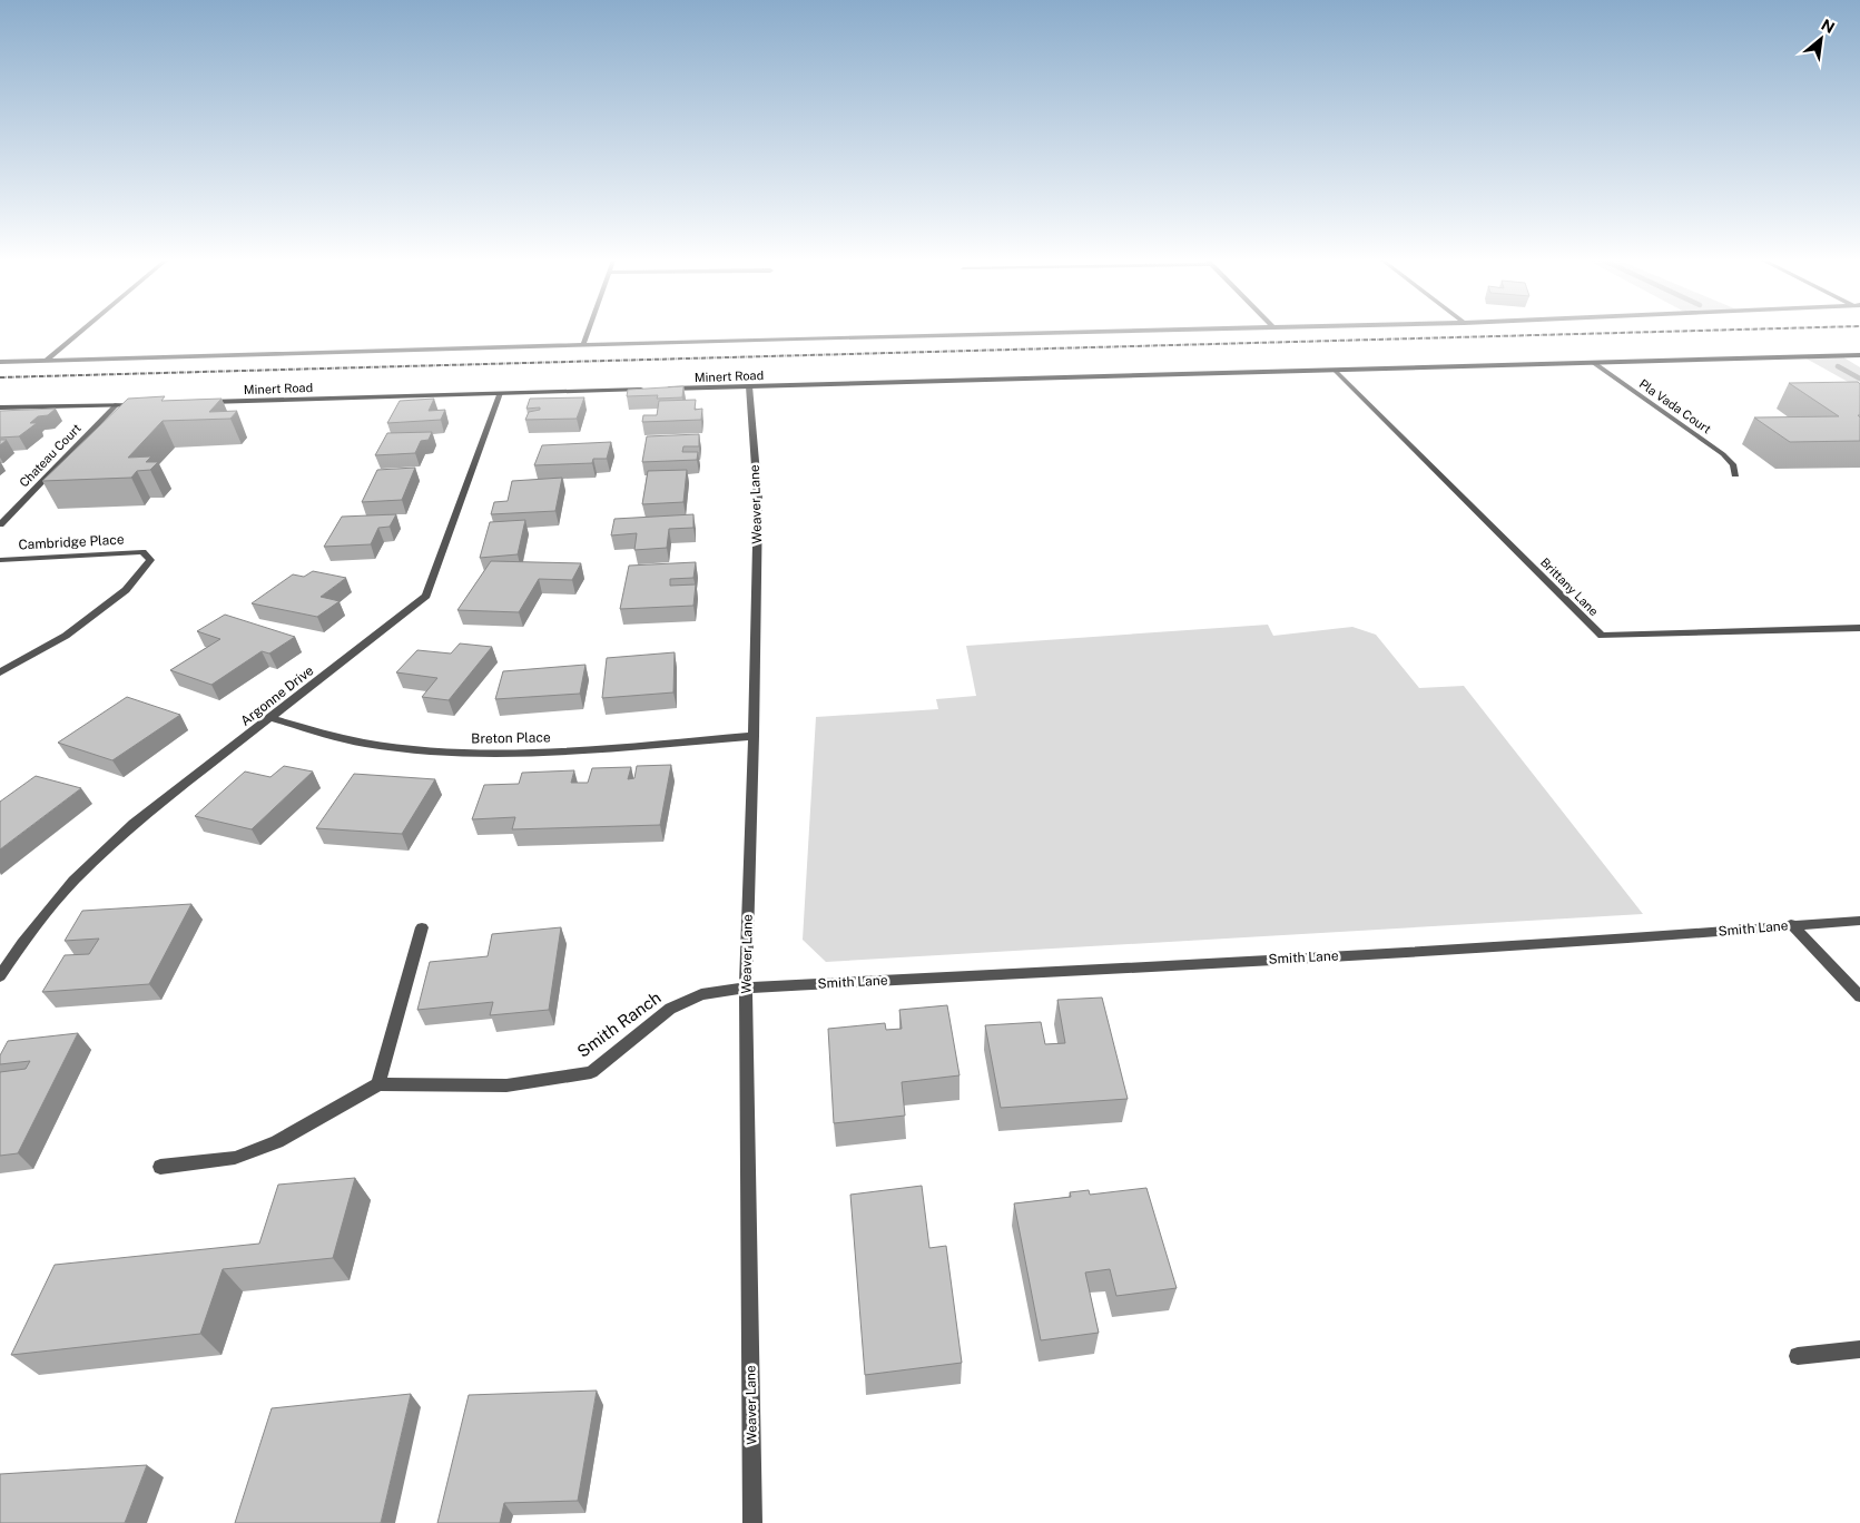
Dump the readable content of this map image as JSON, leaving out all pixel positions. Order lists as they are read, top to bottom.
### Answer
{
  "streets": {
    "street": [
      "Minert Road",
      "Pla Vada Court",
      "Chateau Court",
      "Weaver Lane",
      "Cambridge Place",
      "Brittany Lane",
      "Argonne Drive",
      "Breton Place",
      "Smith Lane",
      "Smith Ranch"
    ]
  },
  "crossings": [
    ["Minert Road", "Pla Vada Court"],
    ["Minert Road", "Weaver Lane"],
    ["Minert Road", "Brittany Lane"],
    ["Minert Road", "Argonne Drive"],
    ["Weaver Lane", "Breton Place"],
    ["Weaver Lane", "Smith Lane"],
    ["Weaver Lane", "Smith Ranch"],
    ["Argonne Drive", "Breton Place"],
    ["Smith Lane", "Smith Ranch"]
  ],
  "north": "top right"
}
